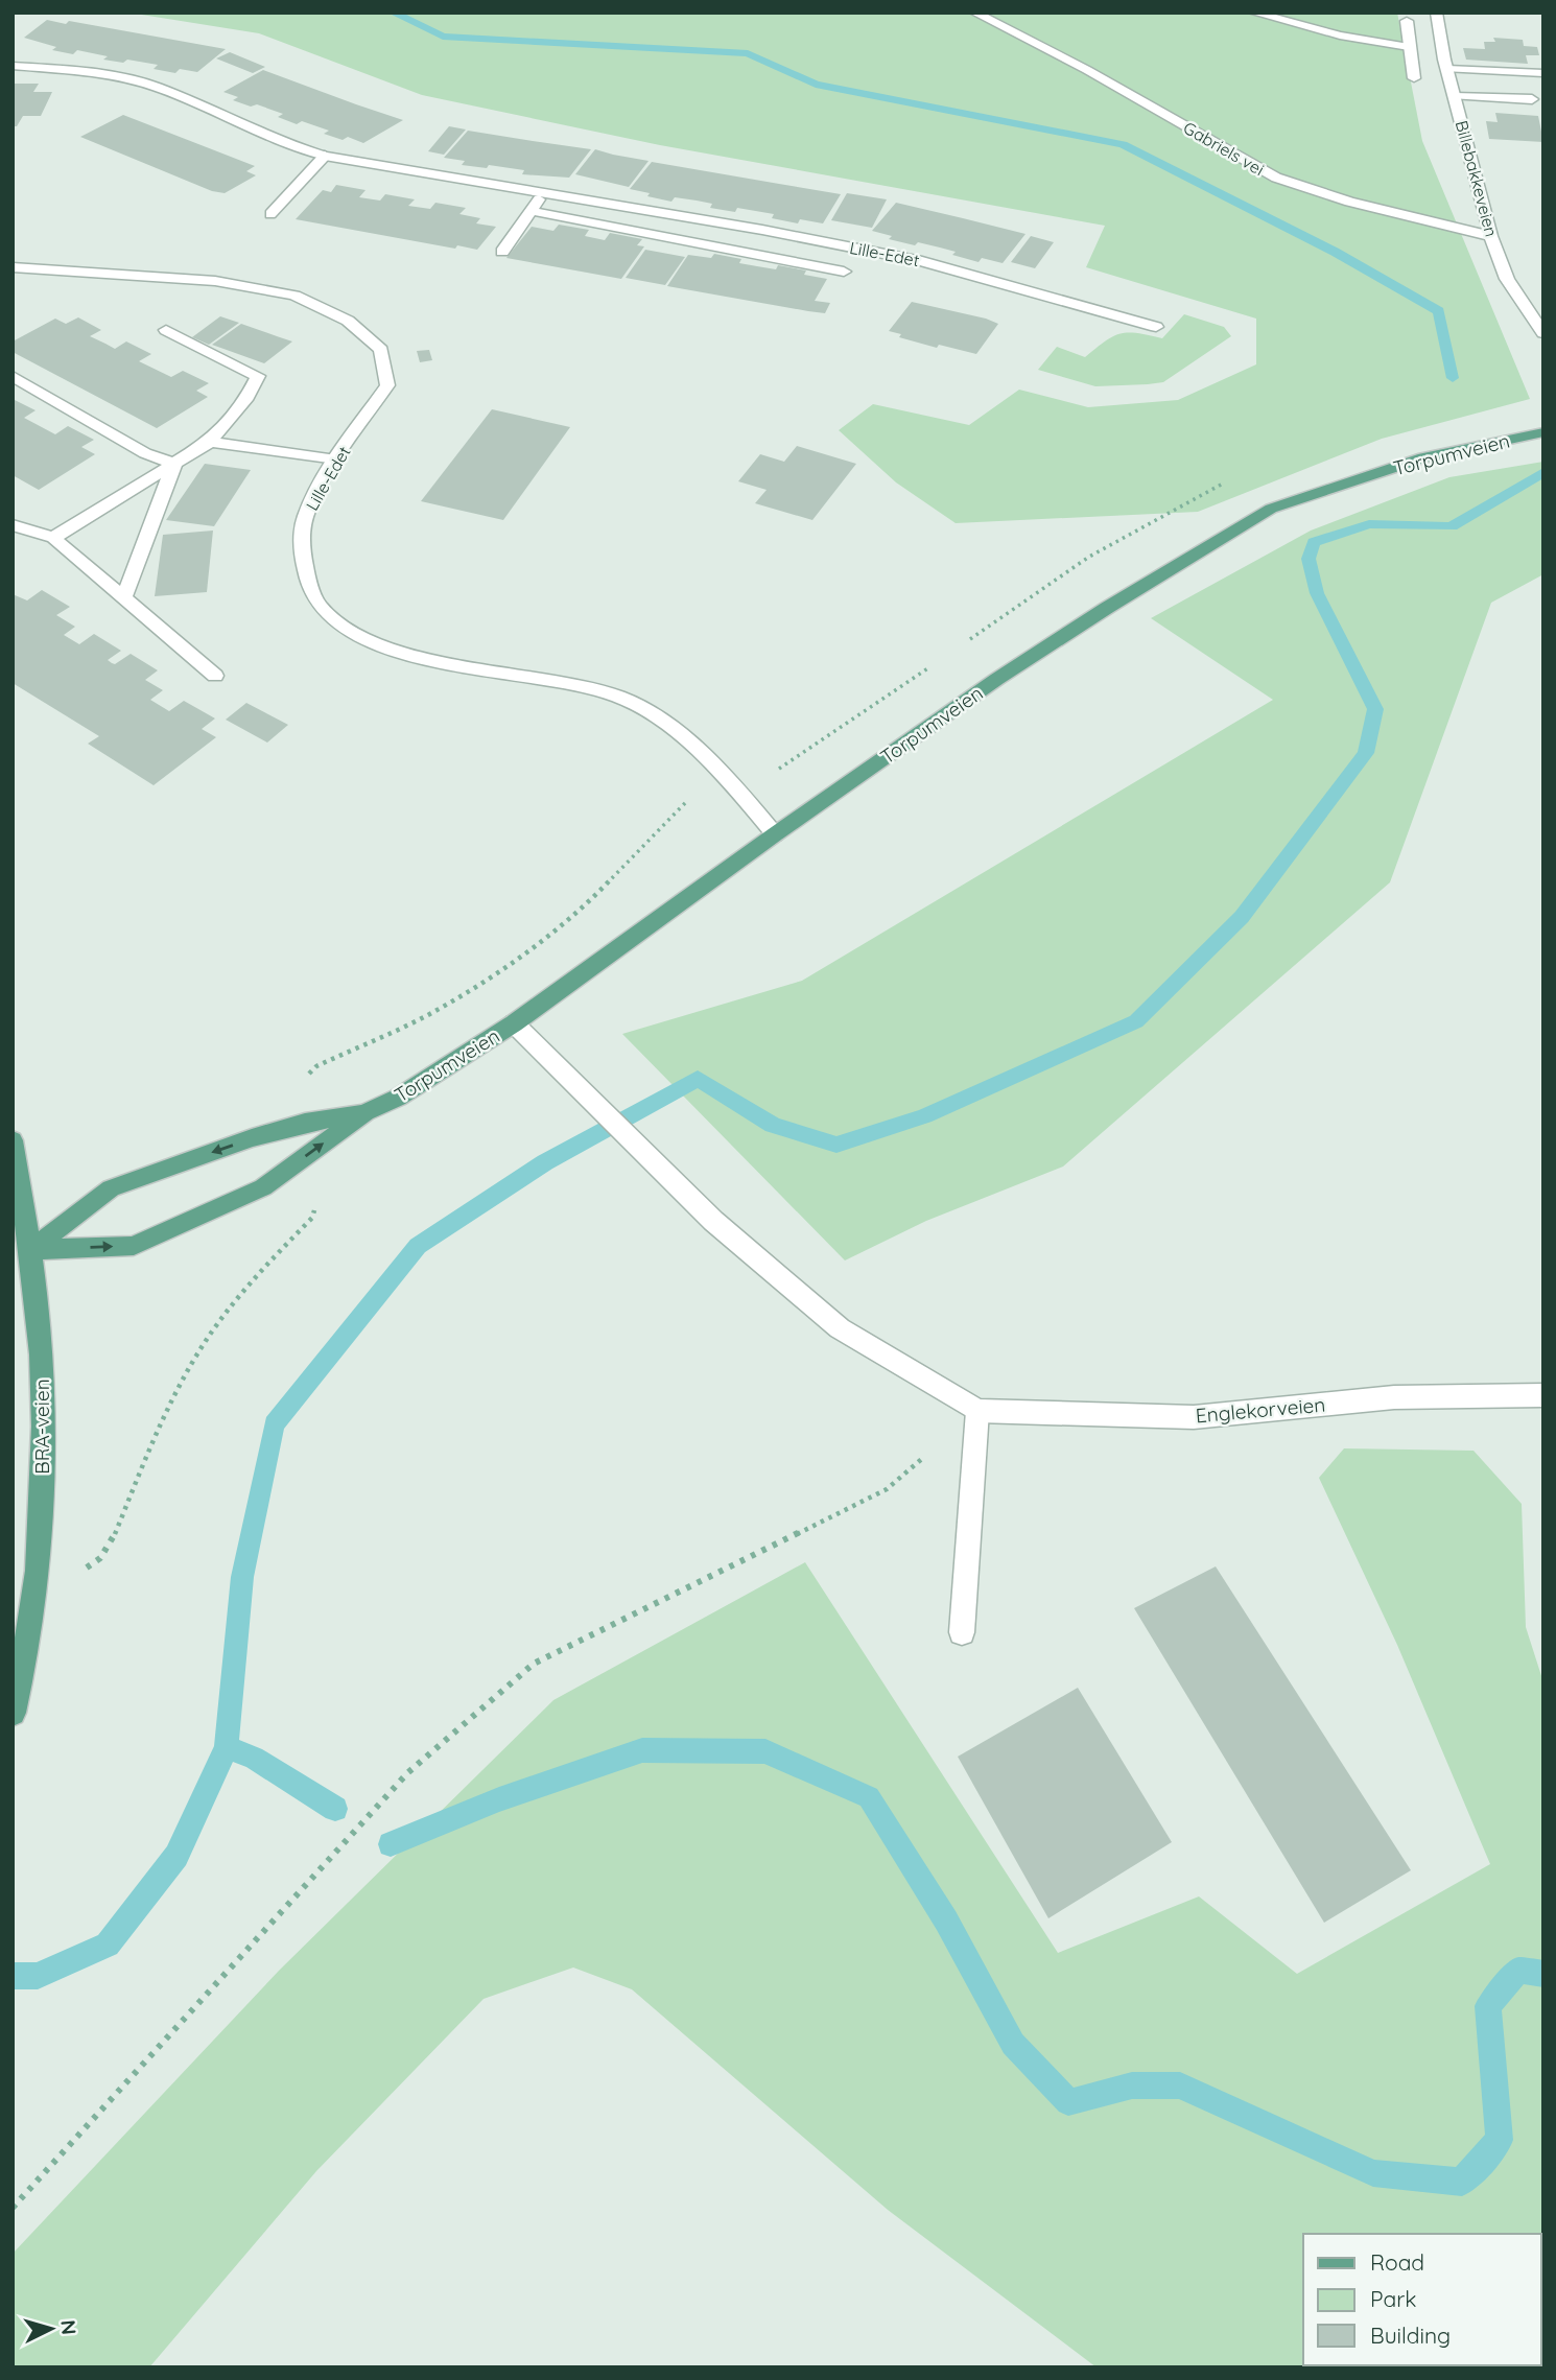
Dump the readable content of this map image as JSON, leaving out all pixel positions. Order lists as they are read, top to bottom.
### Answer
{
  "streets": {
    "main road": ["Torpumveien", "BRA-veien"],
    "street": [
      "Gabriels vei",
      "Billebakkeveien",
      "Lille-Edet",
      "Englekorveien"
    ]
  },
  "crossings": [
    ["Gabriels vei", "Billebakkeveien"],
    ["Lille-Edet", "Torpumveien"],
    ["Torpumveien", "BRA-veien"]
  ],
  "legend": ["Road", "Park", "Building"],
  "north": "right"
}
